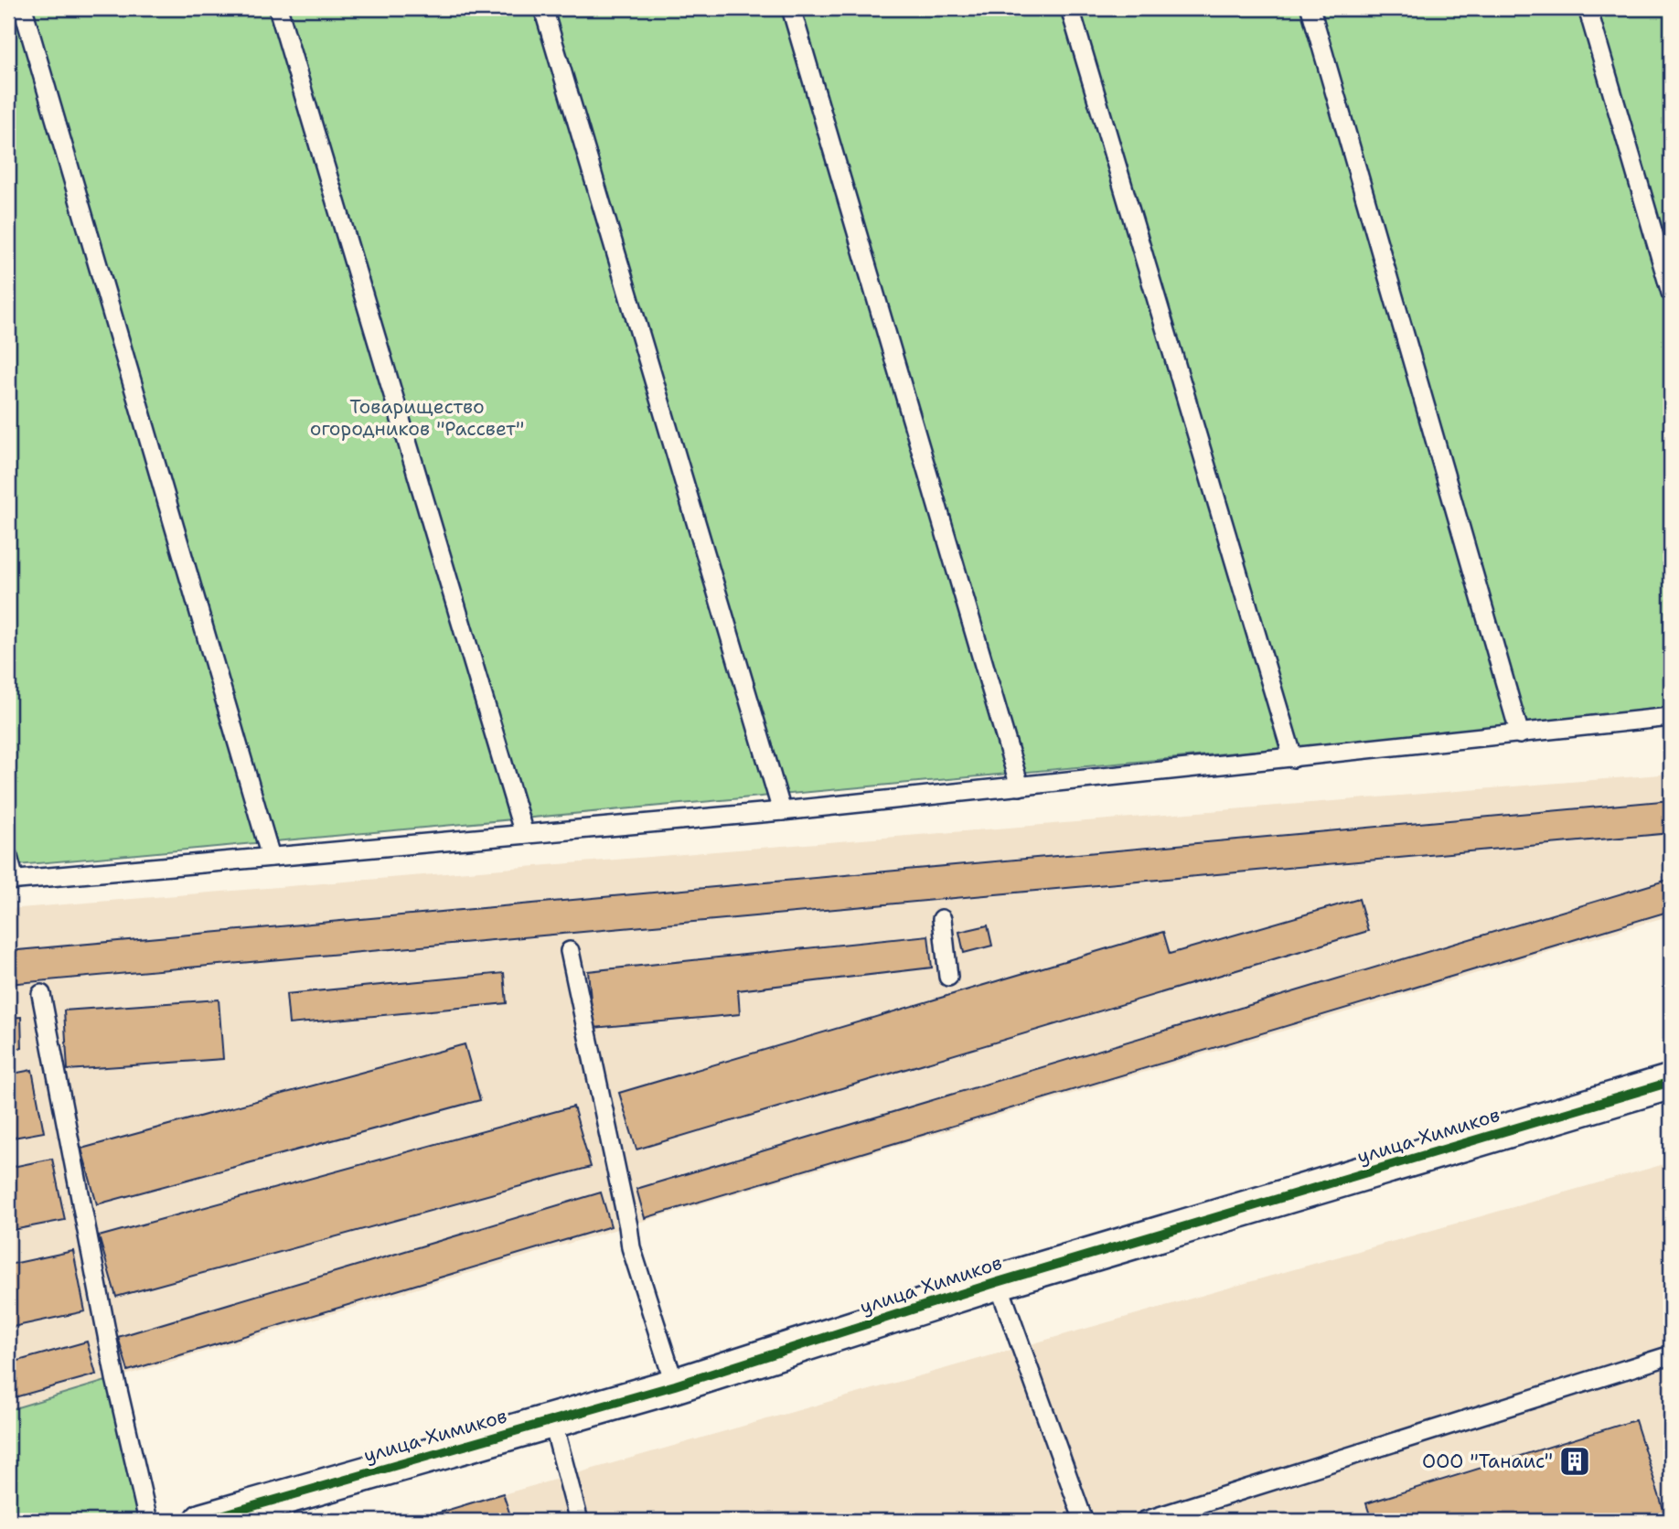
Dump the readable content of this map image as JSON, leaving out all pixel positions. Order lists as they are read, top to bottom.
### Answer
{
  "streets": {
    "street": ["улица Химиков"]
  },
  "parks": ["Товарищество огородников \"Рассвет\""],
  "places": {
    "building": ["ООО \"Танаис\""]
  }
}
